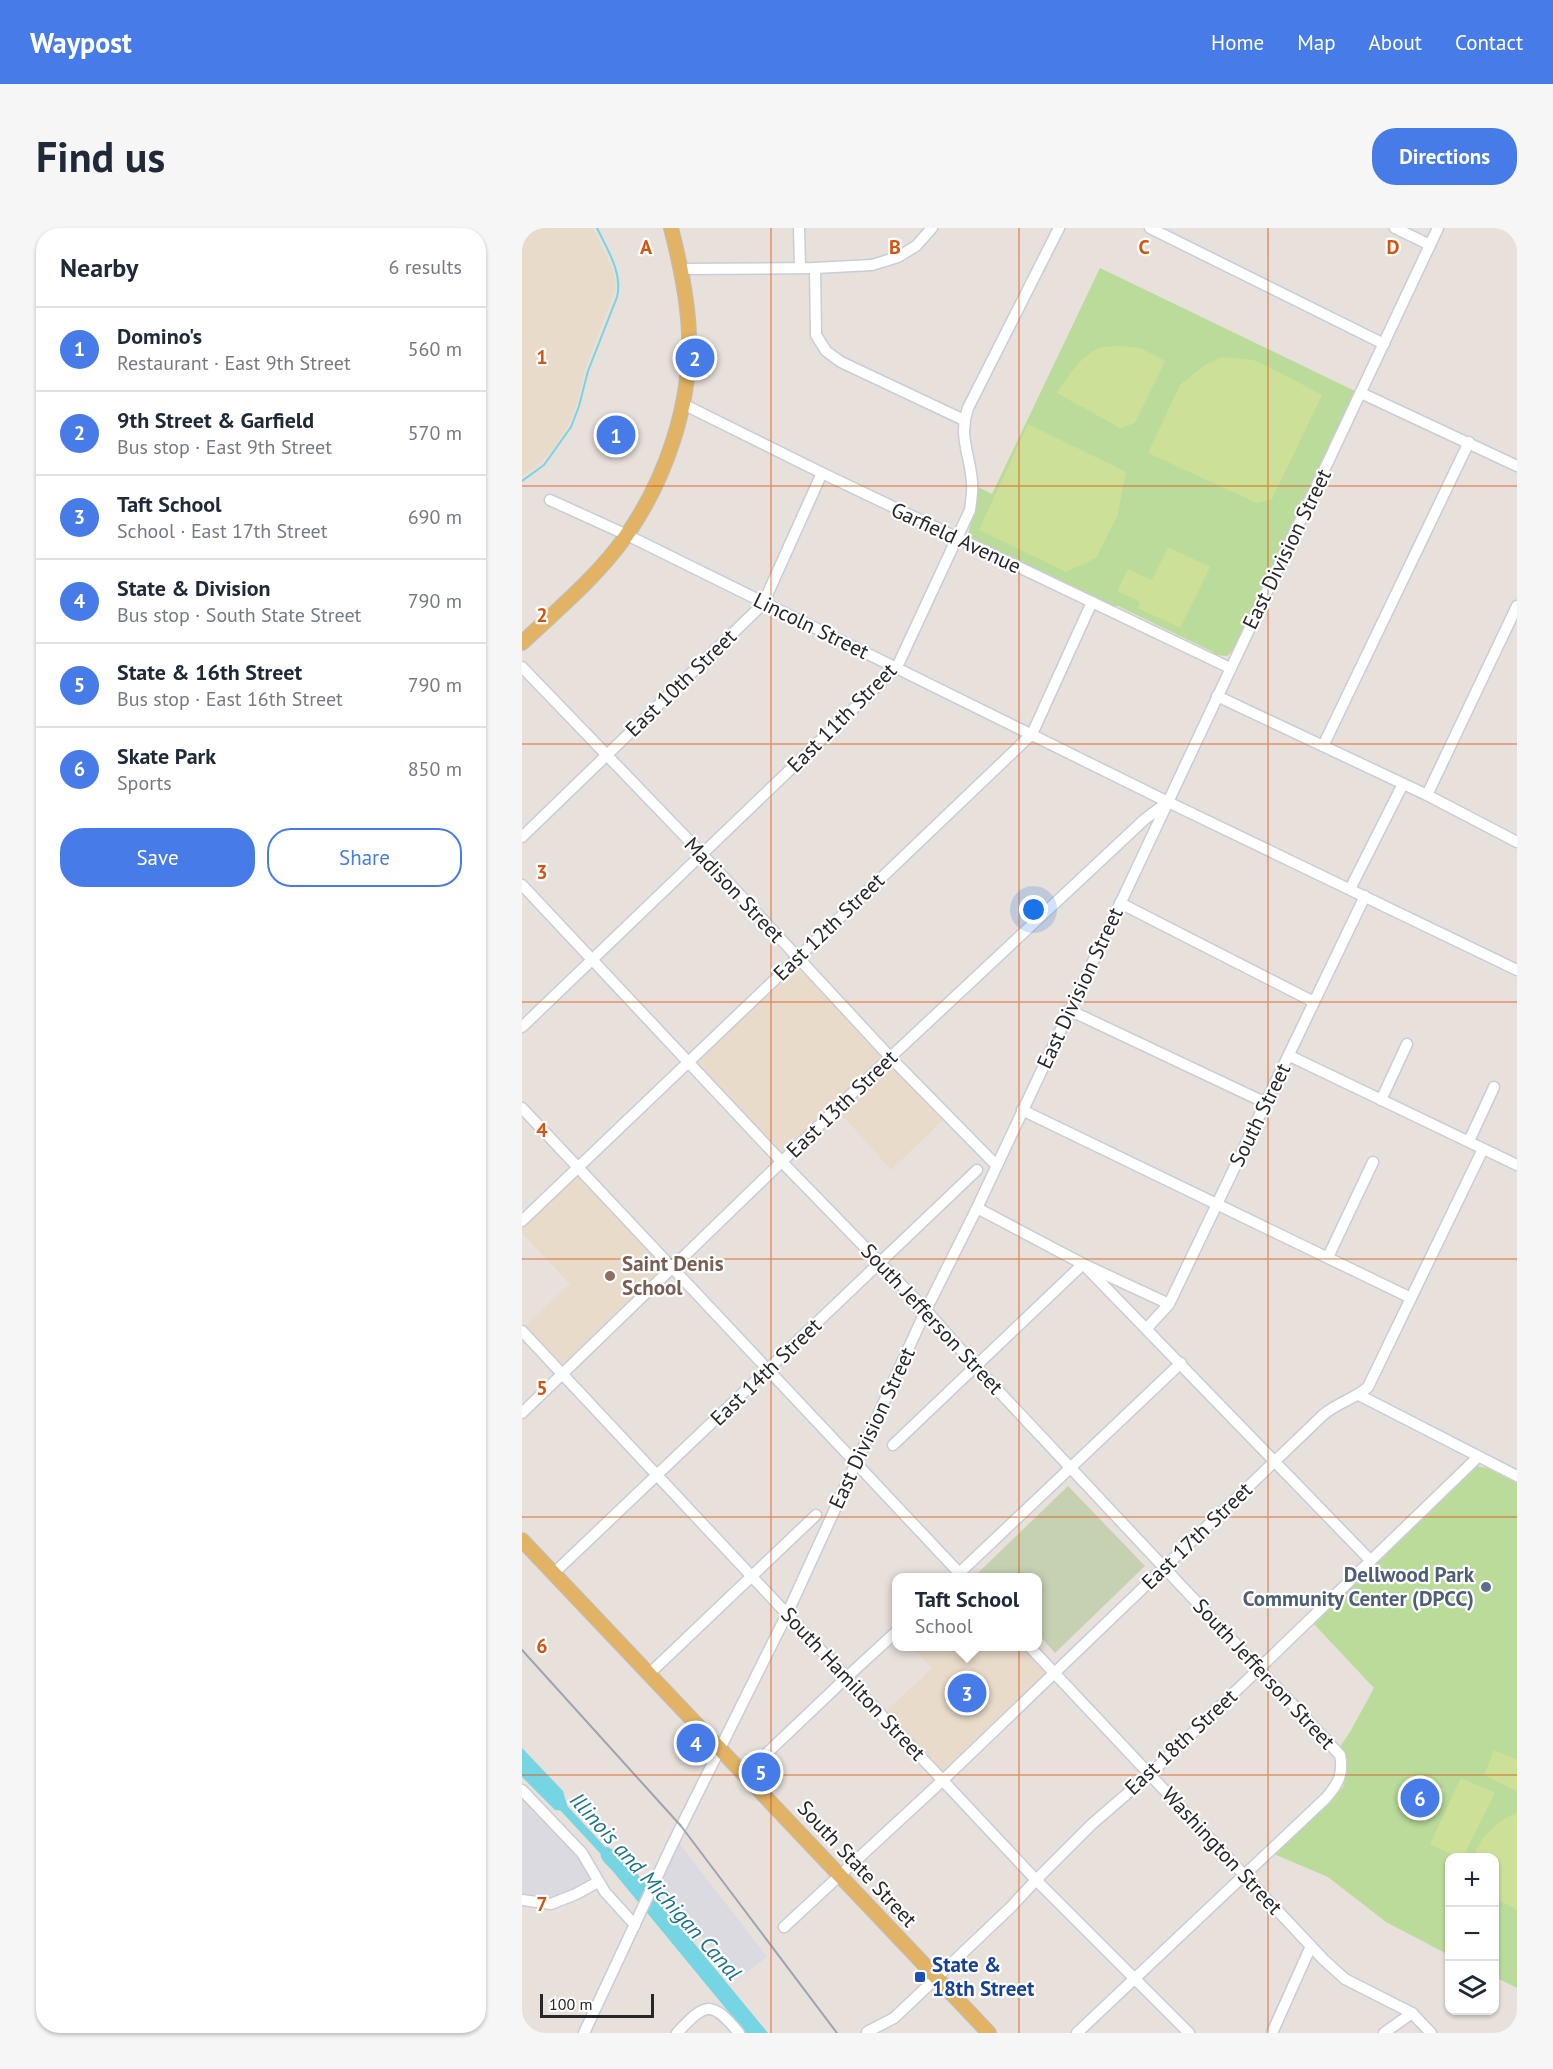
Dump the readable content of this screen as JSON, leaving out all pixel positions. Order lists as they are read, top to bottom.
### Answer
{
  "streets": {
    "main road": ["South State Street"],
    "street": [
      "Garfield Avenue",
      "East Division Street",
      "Lincoln Street",
      "East 10th Street",
      "East 11th Street",
      "Madison Street",
      "East 12th Street",
      "East 13th Street",
      "South Street",
      "South Jefferson Street",
      "East 14th Street",
      "East 17th Street",
      "South Hamilton Street",
      "East 18th Street",
      "Washington Street"
    ]
  },
  "crossings": [
    ["Garfield Avenue", "East Division Street"],
    ["Garfield Avenue", "East 10th Street"],
    ["Garfield Avenue", "East 11th Street"],
    ["Garfield Avenue", "East 12th Street"],
    ["East Division Street", "Lincoln Street"],
    ["East Division Street", "Madison Street"],
    ["East Division Street", "East 13th Street"],
    ["East Division Street", "South Jefferson Street"],
    ["East Division Street", "South Hamilton Street"],
    ["East Division Street", "South State Street"],
    ["Lincoln Street", "East 10th Street"],
    ["Lincoln Street", "East 11th Street"],
    ["Lincoln Street", "East 12th Street"],
    ["Lincoln Street", "East 13th Street"],
    ["Lincoln Street", "South Street"],
    ["East 10th Street", "Madison Street"],
    ["East 11th Street", "Madison Street"],
    ["East 11th Street", "South Jefferson Street"],
    ["Madison Street", "East 12th Street"],
    ["Madison Street", "East 13th Street"],
    ["East 12th Street", "South Jefferson Street"],
    ["East 13th Street", "South Jefferson Street"],
    ["East 13th Street", "South Hamilton Street"],
    ["South Jefferson Street", "East 14th Street"],
    ["South Jefferson Street", "East 17th Street"],
    ["South Jefferson Street", "East 18th Street"],
    ["South Jefferson Street", "Washington Street"],
    ["East 14th Street", "South Hamilton Street"],
    ["East 14th Street", "South State Street"],
    ["East 17th Street", "South Hamilton Street"],
    ["East 17th Street", "Washington Street"],
    ["East 17th Street", "South State Street"],
    ["South Hamilton Street", "East 18th Street"],
    ["East 18th Street", "Washington Street"],
    ["East 18th Street", "South State Street"]
  ],
  "water": ["Illinois and Michigan Canal"],
  "places": {
    "other": ["Saint Denis School", "Dellwood Park Community Center (DPCC)"],
    "transit": ["State & 18th Street"]
  },
  "scale_bar": "100 m",
  "page": {
    "header": "Waypost",
    "nav": [
      "Home",
      "Map",
      "About",
      "Contact"
    ],
    "buttons": [
      "Directions",
      ["Save", "Share"]
    ],
    "title": "Find us",
    "heading": ["Nearby", "6 results"],
    "list": [
      {
        "mark": "1",
        "name": "Domino's",
        "note": "Restaurant · East 9th Street",
        "value": "560 m"
      },
      {
        "mark": "2",
        "name": "9th Street & Garfield",
        "note": "Bus stop · East 9th Street",
        "value": "570 m"
      },
      {
        "mark": "3",
        "name": "Taft School",
        "note": "School · East 17th Street",
        "value": "690 m"
      },
      {
        "mark": "4",
        "name": "State & Division",
        "note": "Bus stop · South State Street",
        "value": "790 m"
      },
      {
        "mark": "5",
        "name": "State & 16th Street",
        "note": "Bus stop · East 16th Street",
        "value": "790 m"
      },
      {
        "mark": "6",
        "name": "Skate Park",
        "note": "Sports",
        "value": "850 m"
      }
    ],
    "pins": [
      "2",
      "1",
      "3",
      "4",
      "5",
      "6"
    ],
    "popup": ["Taft School", "School"],
    "map_buttons": ["+", "−"],
    "scale": "100 m"
  },
  "grid": {
    "columns": [
      "A",
      "B",
      "C",
      "D"
    ],
    "rows": [
      "1",
      "2",
      "3",
      "4",
      "5",
      "6",
      "7"
    ]
  }
}
